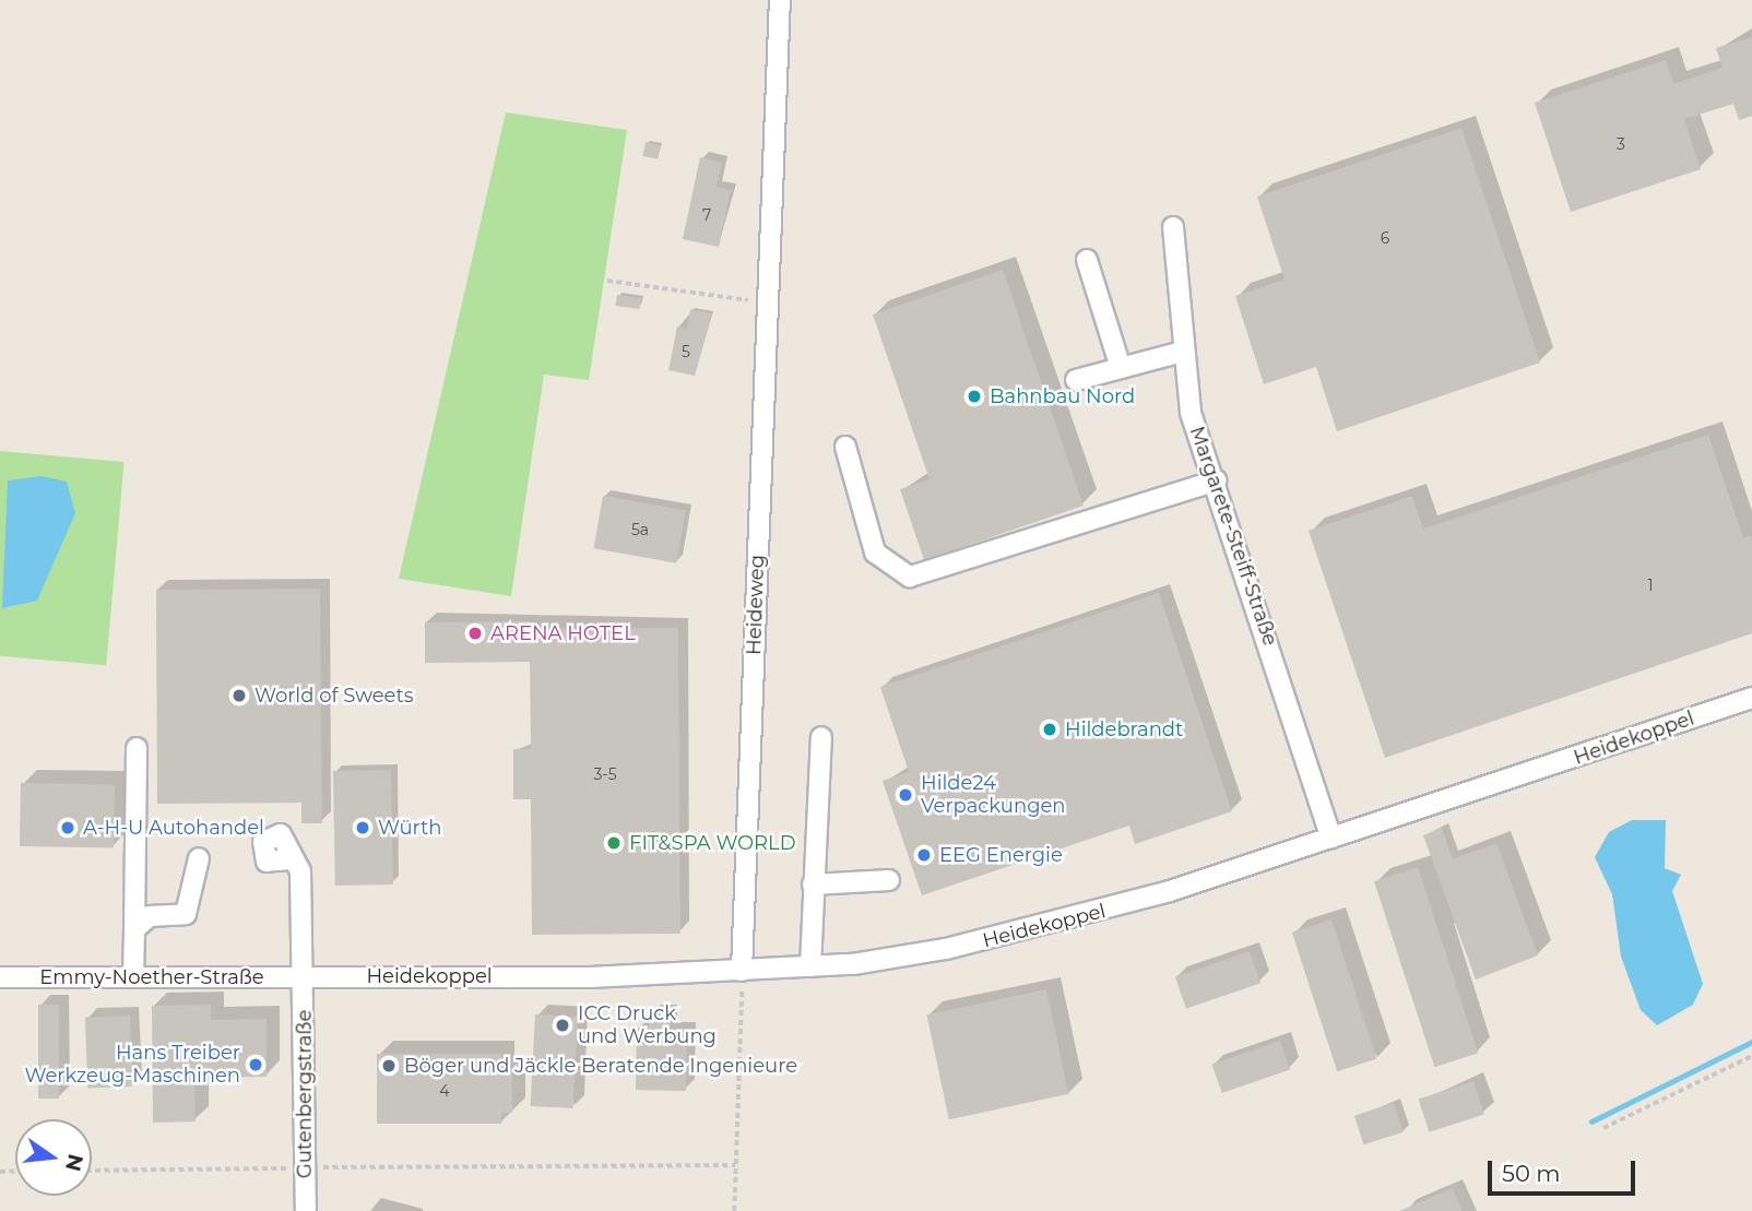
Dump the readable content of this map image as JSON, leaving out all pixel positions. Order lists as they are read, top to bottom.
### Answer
{
  "streets": {
    "street": [
      "Margarete-Steiff-Straße",
      "Heideweg",
      "Heidekoppel",
      "Emmy-Noether-Straße",
      "Gutenbergstraße"
    ]
  },
  "crossings": [
    ["Margarete-Steiff-Straße", "Heidekoppel"],
    ["Heideweg", "Heidekoppel"],
    ["Heidekoppel", "Emmy-Noether-Straße"],
    ["Heidekoppel", "Gutenbergstraße"],
    ["Emmy-Noether-Straße", "Gutenbergstraße"]
  ],
  "places": [
    "Bahnbau Nord",
    "ARENA HOTEL",
    "World of Sweets",
    "Hildebrandt",
    "Hilde24 Verpackungen",
    "A-H-U Autohandel",
    "Würth",
    "FIT&SPA WORLD",
    "EEG Energie",
    "ICC Druck und Werbung",
    "Hans Treiber Werkzeug-Maschinen",
    "Böger und Jäckle Beratende Ingenieure"
  ],
  "house_numbers": [
    "3",
    "7",
    "6",
    "5",
    "5a",
    "1",
    "3-5",
    "4"
  ],
  "scale_bar": "50 m",
  "north": "right"
}
